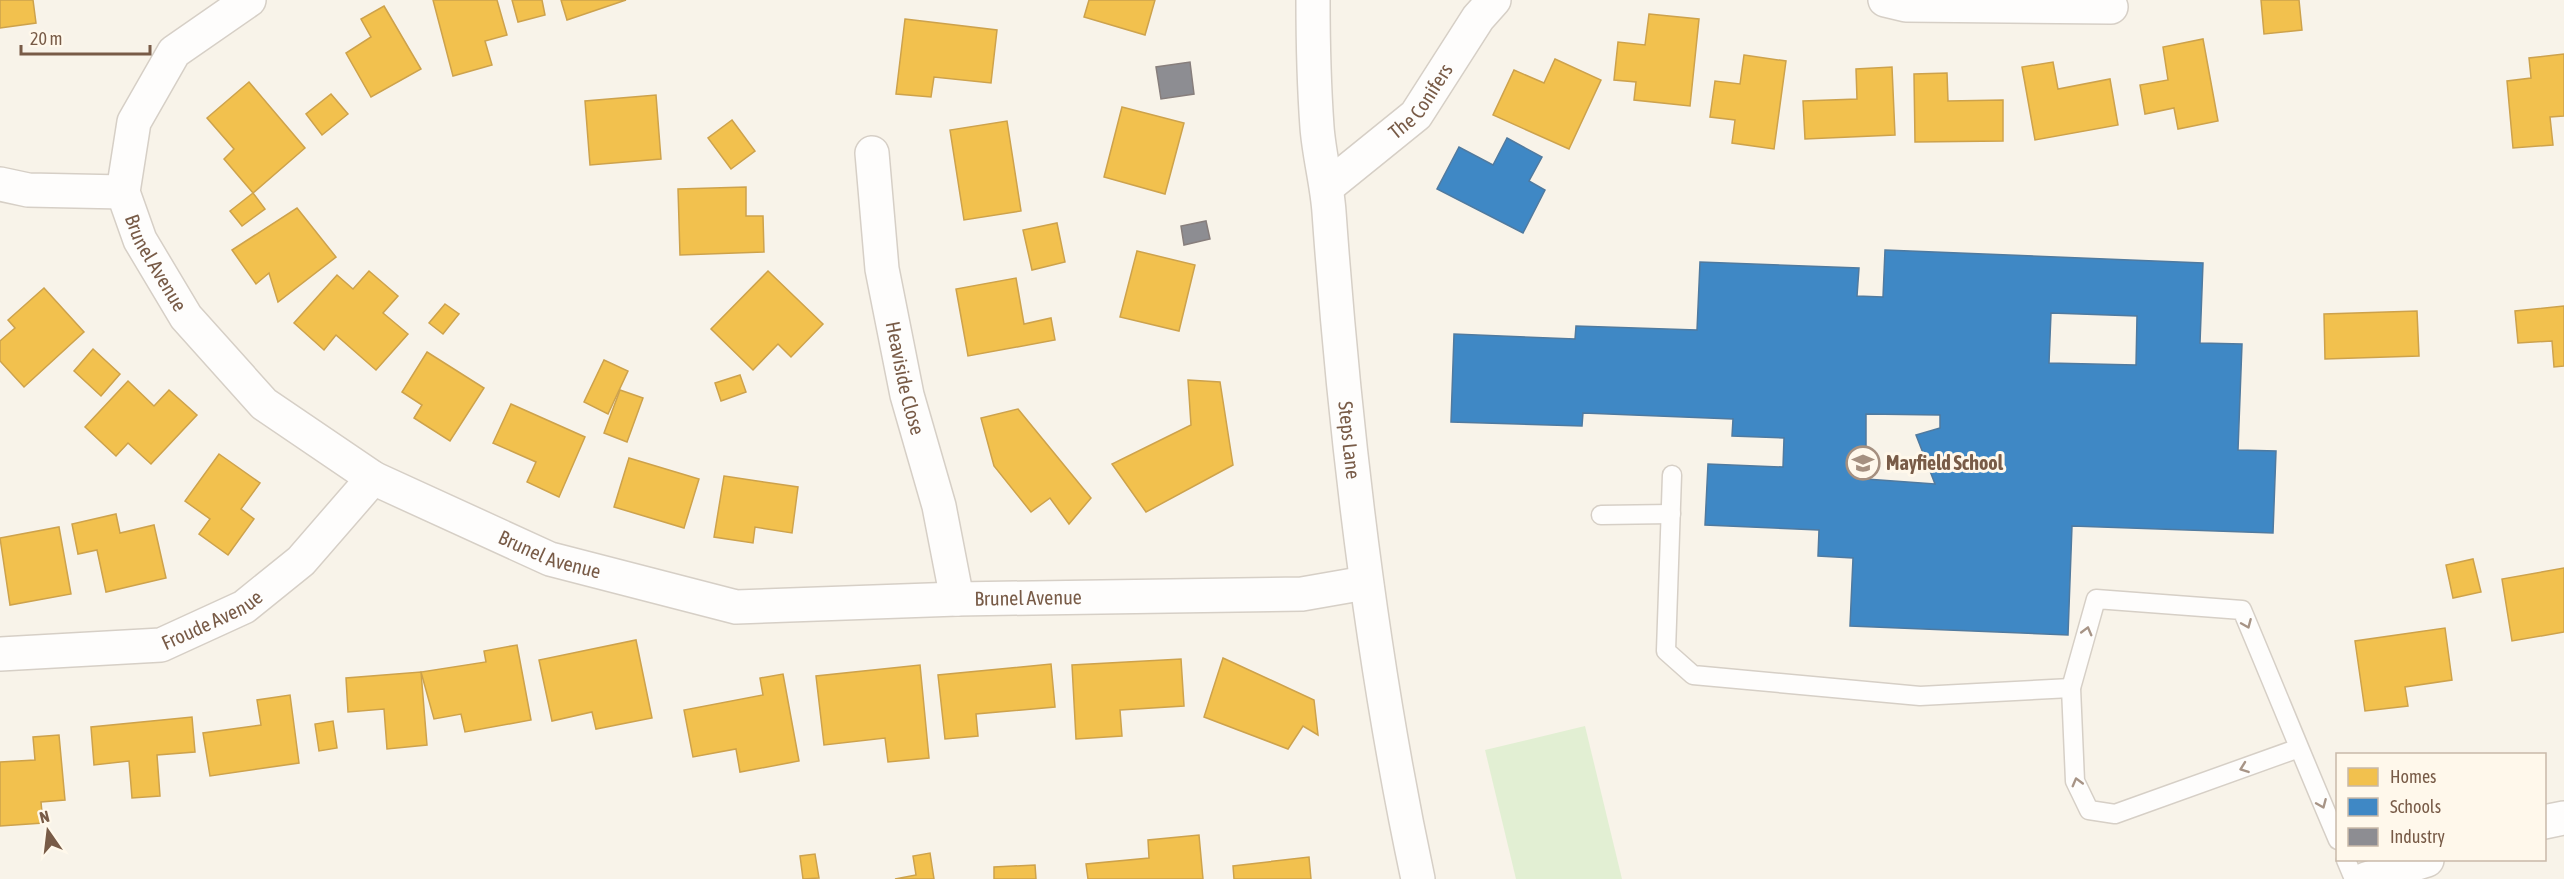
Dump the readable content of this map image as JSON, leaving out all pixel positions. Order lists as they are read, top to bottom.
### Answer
{
  "streets": {
    "street": [
      "The Conifers",
      "Brunel Avenue",
      "Heaviside Close",
      "Steps Lane",
      "Froude Avenue"
    ]
  },
  "crossings": [
    ["The Conifers", "Steps Lane"],
    ["Brunel Avenue", "Heaviside Close"],
    ["Brunel Avenue", "Steps Lane"],
    ["Brunel Avenue", "Froude Avenue"]
  ],
  "places": {
    "school or university": ["Mayfield School"]
  },
  "legend": ["Homes", "Schools", "Industry"],
  "scale_bar": "20 m",
  "north": "top"
}
